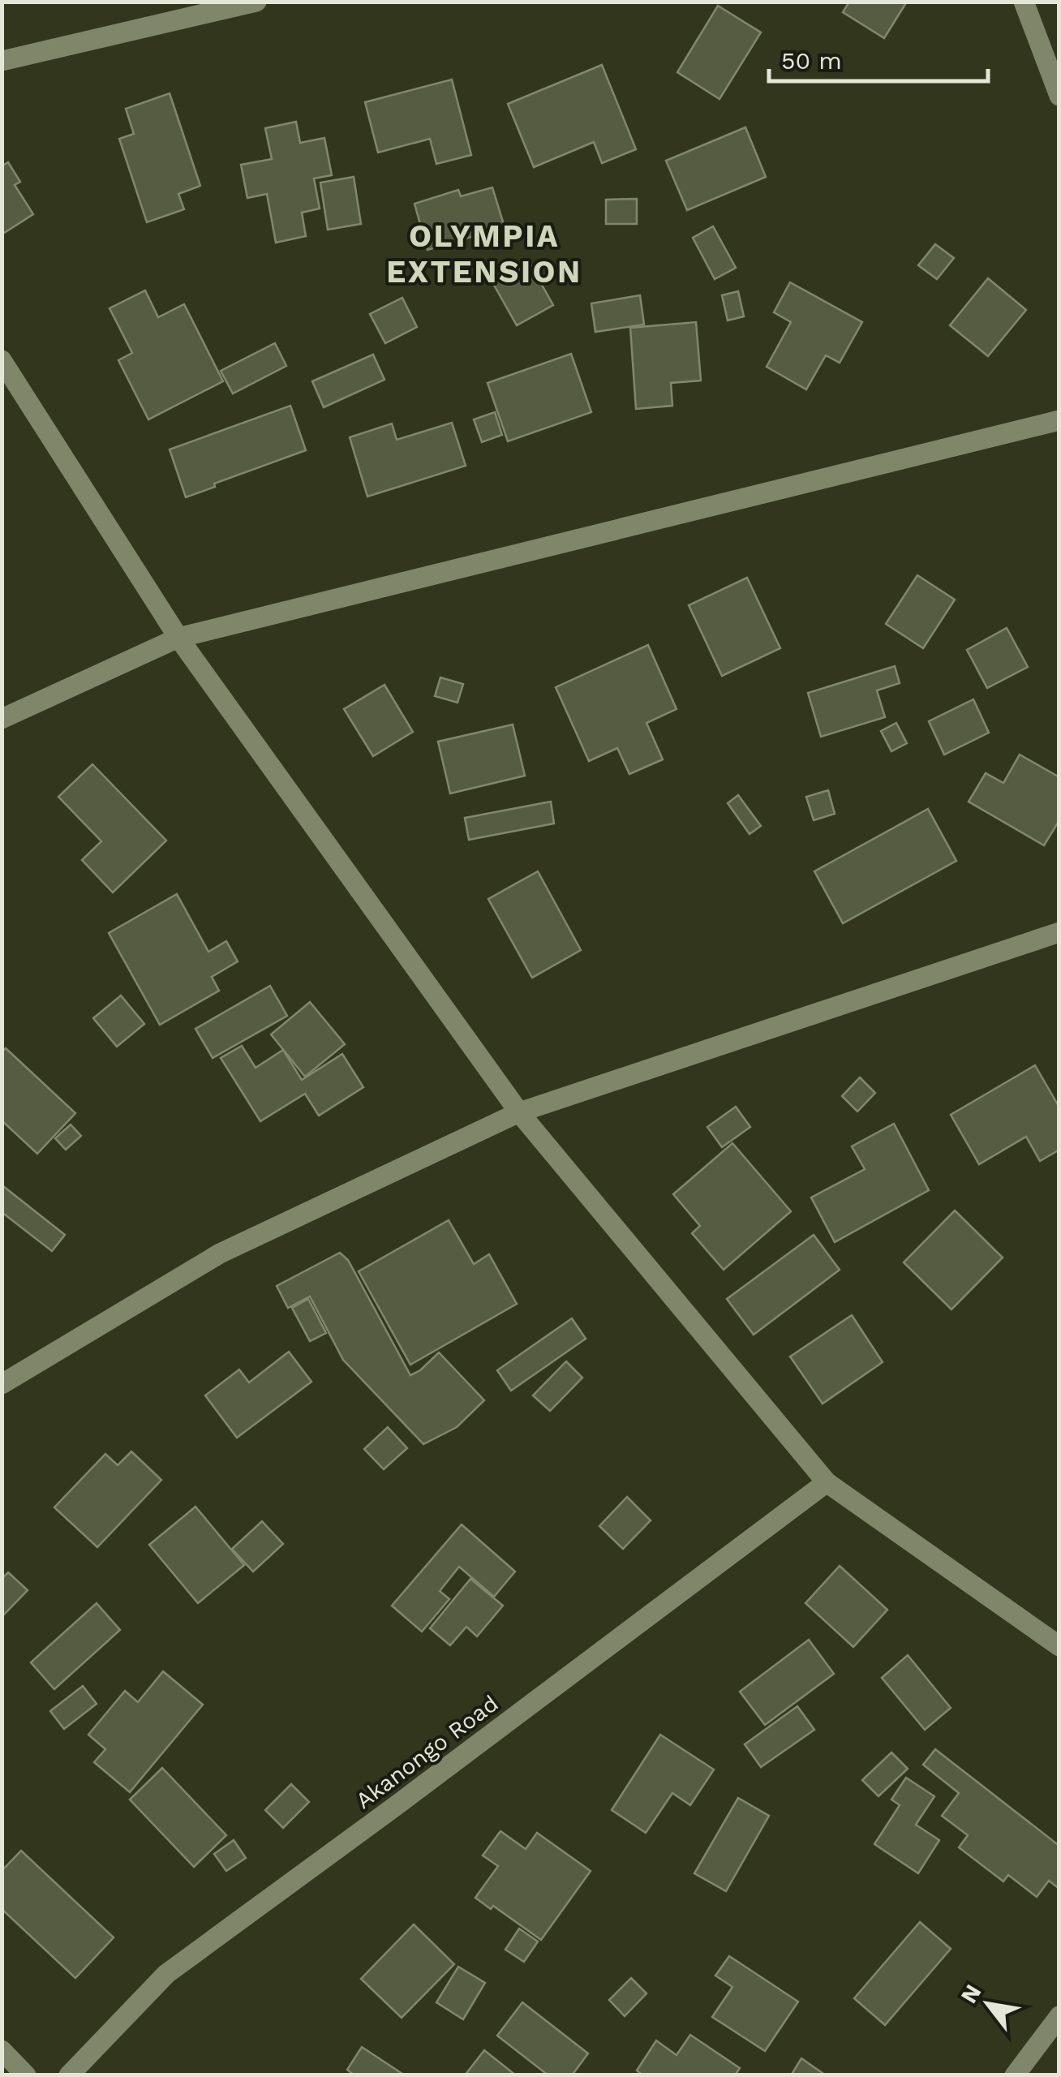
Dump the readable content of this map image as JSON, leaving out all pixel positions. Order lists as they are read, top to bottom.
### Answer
{
  "streets": {
    "street": ["Akanongo Road"]
  },
  "districts": ["OLYMPIA EXTENSION"],
  "scale_bar": "50 m",
  "north": "top left"
}
